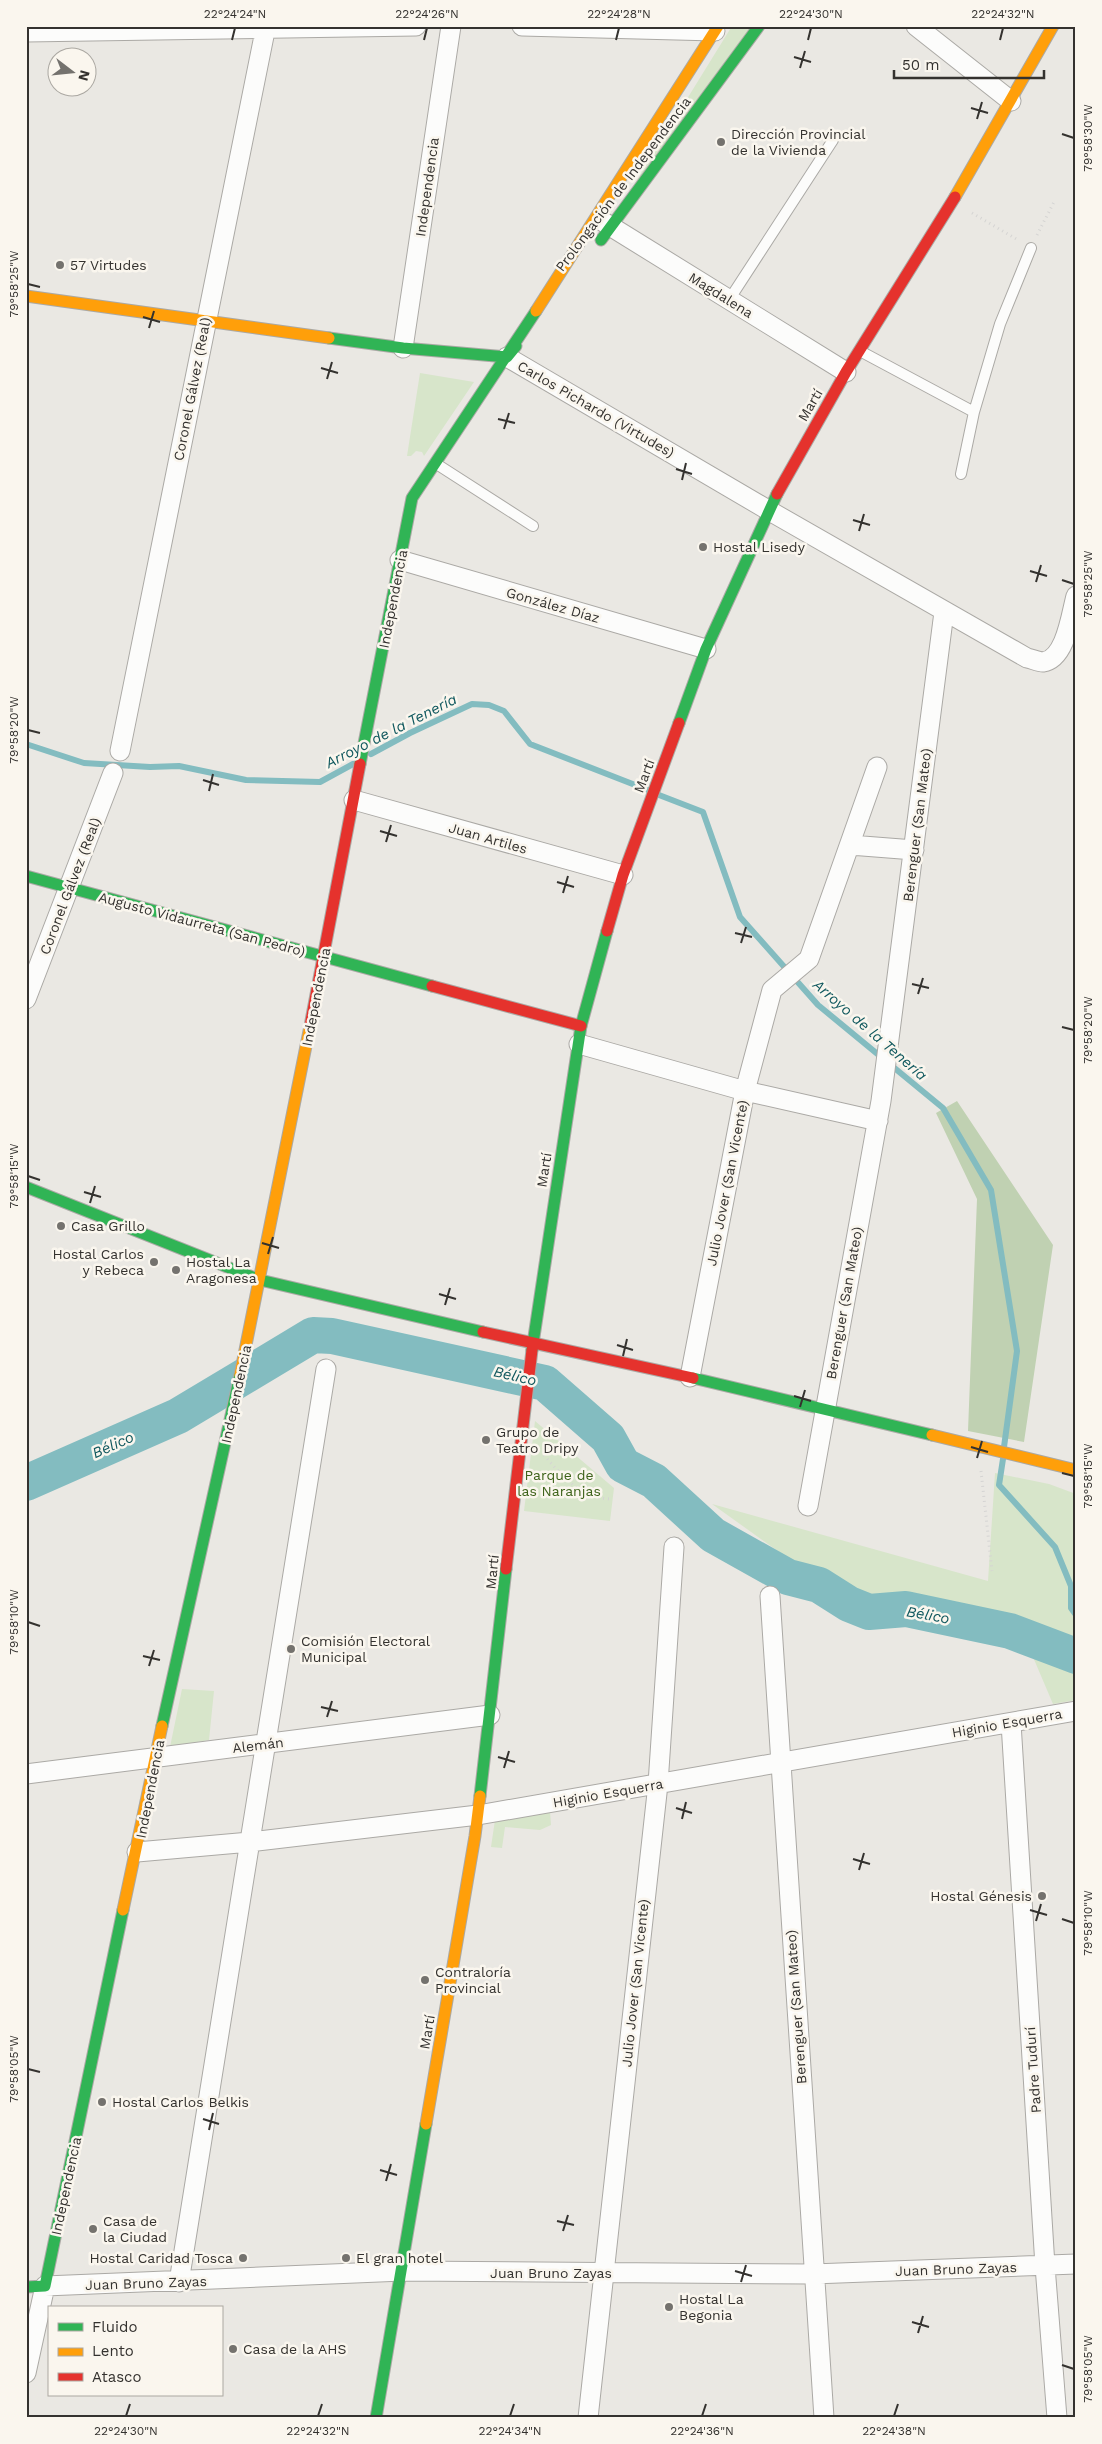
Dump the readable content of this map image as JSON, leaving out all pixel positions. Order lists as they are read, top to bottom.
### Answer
{
  "streets": {
    "street": [
      "Prolongación de Independencia",
      "Independencia",
      "Magdalena",
      "Coronel Gálvez (Real)",
      "Martí",
      "Carlos Pichardo (Virtudes)",
      "González Díaz",
      "Berenguer (San Mateo)",
      "Juan Artiles",
      "Augusto Vidaurreta (San Pedro)",
      "Julio Jover (San Vicente)",
      "Higinio Esquerra",
      "Alemán",
      "Padre Tudurí",
      "Juan Bruno Zayas"
    ]
  },
  "crossings": [
    ["Prolongación de Independencia", "Independencia"],
    ["Prolongación de Independencia", "Magdalena"],
    ["Prolongación de Independencia", "Carlos Pichardo (Virtudes)"],
    ["Independencia", "Carlos Pichardo (Virtudes)"],
    ["Independencia", "González Díaz"],
    ["Independencia", "Juan Artiles"],
    ["Independencia", "Augusto Vidaurreta (San Pedro)"],
    ["Independencia", "Higinio Esquerra"],
    ["Independencia", "Alemán"],
    ["Independencia", "Juan Bruno Zayas"],
    ["Magdalena", "Martí"],
    ["Coronel Gálvez (Real)", "Carlos Pichardo (Virtudes)"],
    ["Coronel Gálvez (Real)", "Augusto Vidaurreta (San Pedro)"],
    ["Martí", "Carlos Pichardo (Virtudes)"],
    ["Martí", "González Díaz"],
    ["Martí", "Juan Artiles"],
    ["Martí", "Augusto Vidaurreta (San Pedro)"],
    ["Martí", "Higinio Esquerra"],
    ["Martí", "Alemán"],
    ["Martí", "Juan Bruno Zayas"],
    ["Carlos Pichardo (Virtudes)", "Berenguer (San Mateo)"],
    ["Berenguer (San Mateo)", "Augusto Vidaurreta (San Pedro)"],
    ["Berenguer (San Mateo)", "Higinio Esquerra"],
    ["Berenguer (San Mateo)", "Juan Bruno Zayas"],
    ["Augusto Vidaurreta (San Pedro)", "Julio Jover (San Vicente)"],
    ["Julio Jover (San Vicente)", "Higinio Esquerra"],
    ["Julio Jover (San Vicente)", "Juan Bruno Zayas"],
    ["Higinio Esquerra", "Padre Tudurí"],
    ["Padre Tudurí", "Juan Bruno Zayas"]
  ],
  "water": ["Arroyo de la Tenería", "Bélico"],
  "parks": ["Parque de las Naranjas"],
  "places": [
    "Dirección Provincial de la Vivienda",
    "57 Virtudes",
    "Hostal Lisedy",
    "Casa Grillo",
    "Hostal Carlos y Rebeca",
    "Hostal La Aragonesa",
    "Grupo de Teatro Dripy",
    "Comisión Electoral Municipal",
    "Hostal Génesis",
    "Contraloría Provincial",
    "Hostal Carlos Belkis",
    "Casa de la Ciudad",
    "Hostal Caridad Tosca",
    "El gran hotel",
    "Hostal La Begonia",
    "Casa de la AHS"
  ],
  "legend": ["Fluido", "Lento", "Atasco"],
  "scale_bar": "50 m",
  "north": "right",
  "coordinates": [
    "22°24'24\"N",
    "22°24'26\"N",
    "22°24'28\"N",
    "22°24'30\"N",
    "22°24'32\"N",
    "79°58'30\"W",
    "79°58'25\"W",
    "79°58'20\"W",
    "79°58'15\"W",
    "79°58'10\"W",
    "79°58'05\"W",
    "22°24'34\"N",
    "22°24'36\"N",
    "22°24'38\"N"
  ]
}
